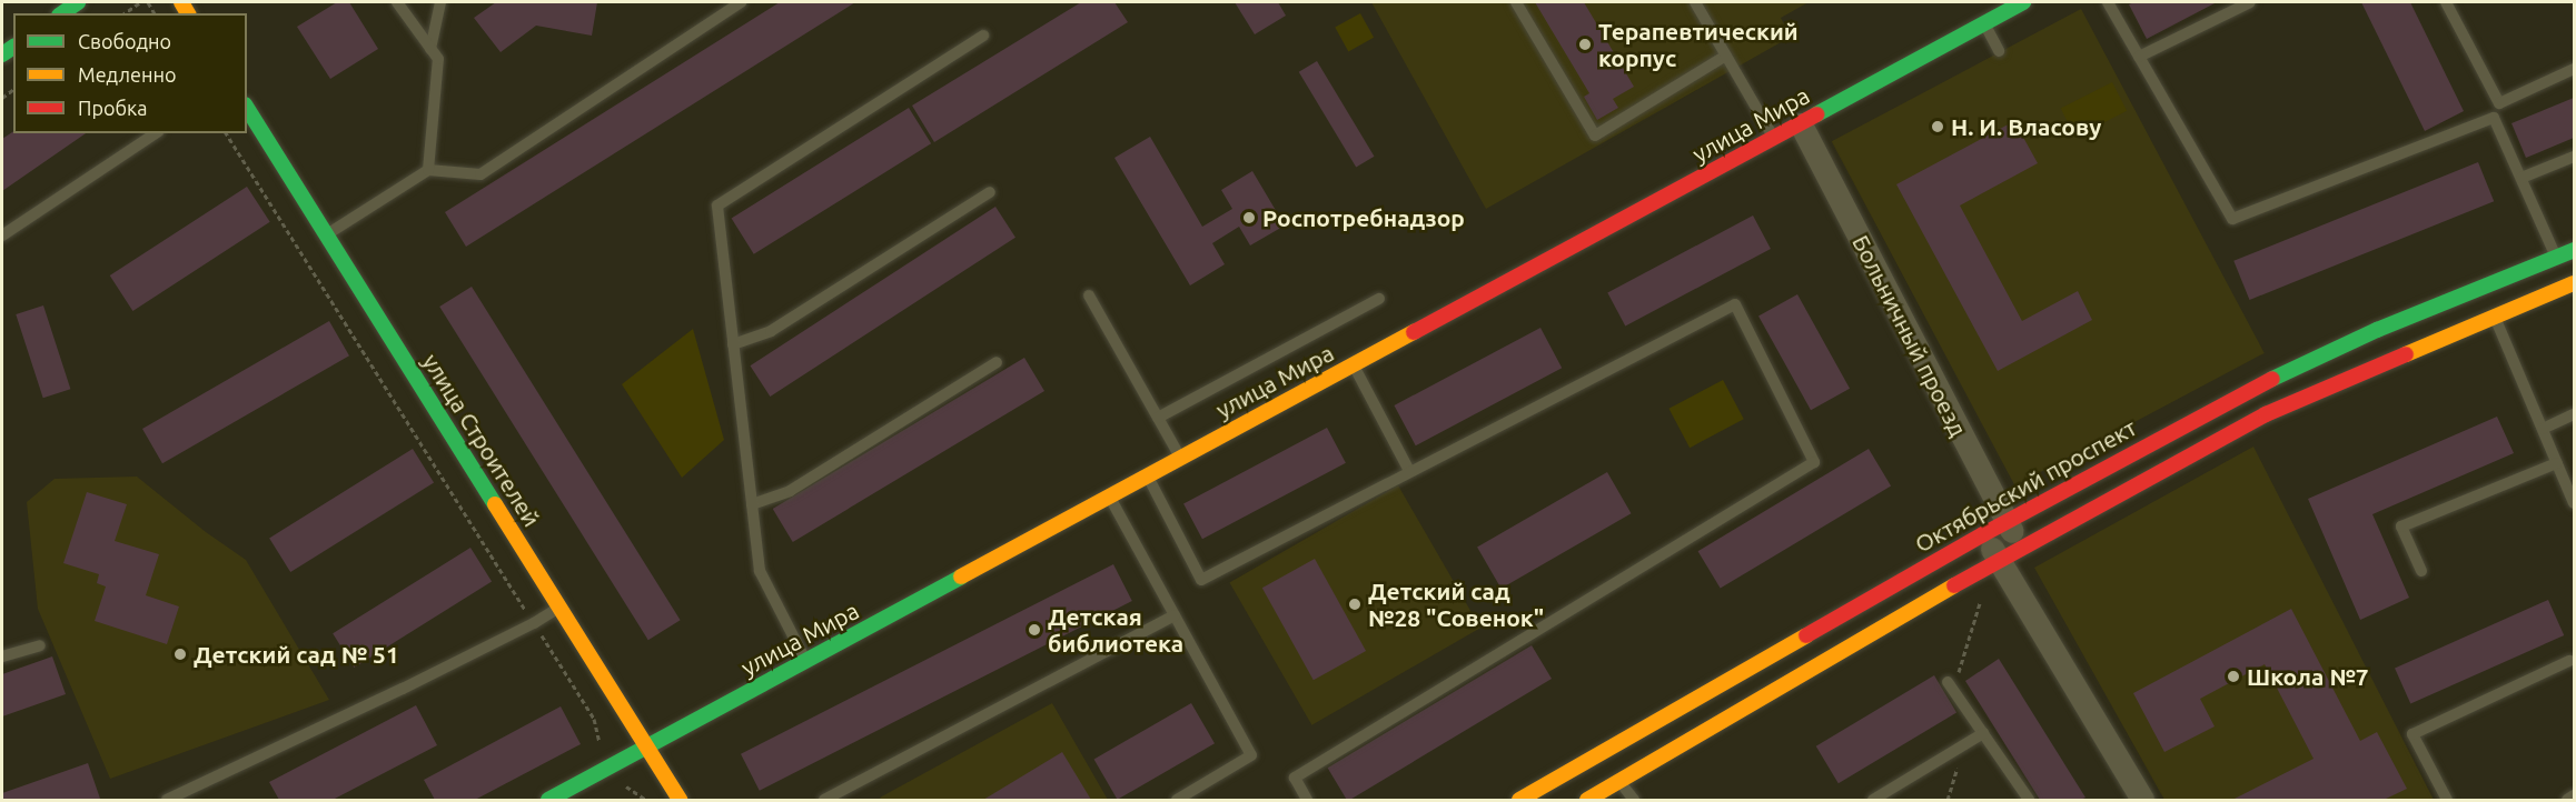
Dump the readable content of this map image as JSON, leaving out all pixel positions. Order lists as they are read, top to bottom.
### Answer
{
  "streets": {
    "street": [
      "улица Мира",
      "Больничный проезд",
      "улица Строителей",
      "Октябрьский проспект"
    ]
  },
  "crossings": [
    ["улица Мира", "Больничный проезд"],
    ["улица Мира", "улица Строителей"],
    ["Больничный проезд", "Октябрьский проспект"]
  ],
  "places": [
    "Терапевтический корпус",
    "Н. И. Власову",
    "Роспотребнадзор",
    "Детский сад №28 \"Совенок\"",
    "Детская библиотека",
    "Детский сад № 51",
    "Школа №7"
  ],
  "legend": ["Свободно", "Медленно", "Пробка"]
}
